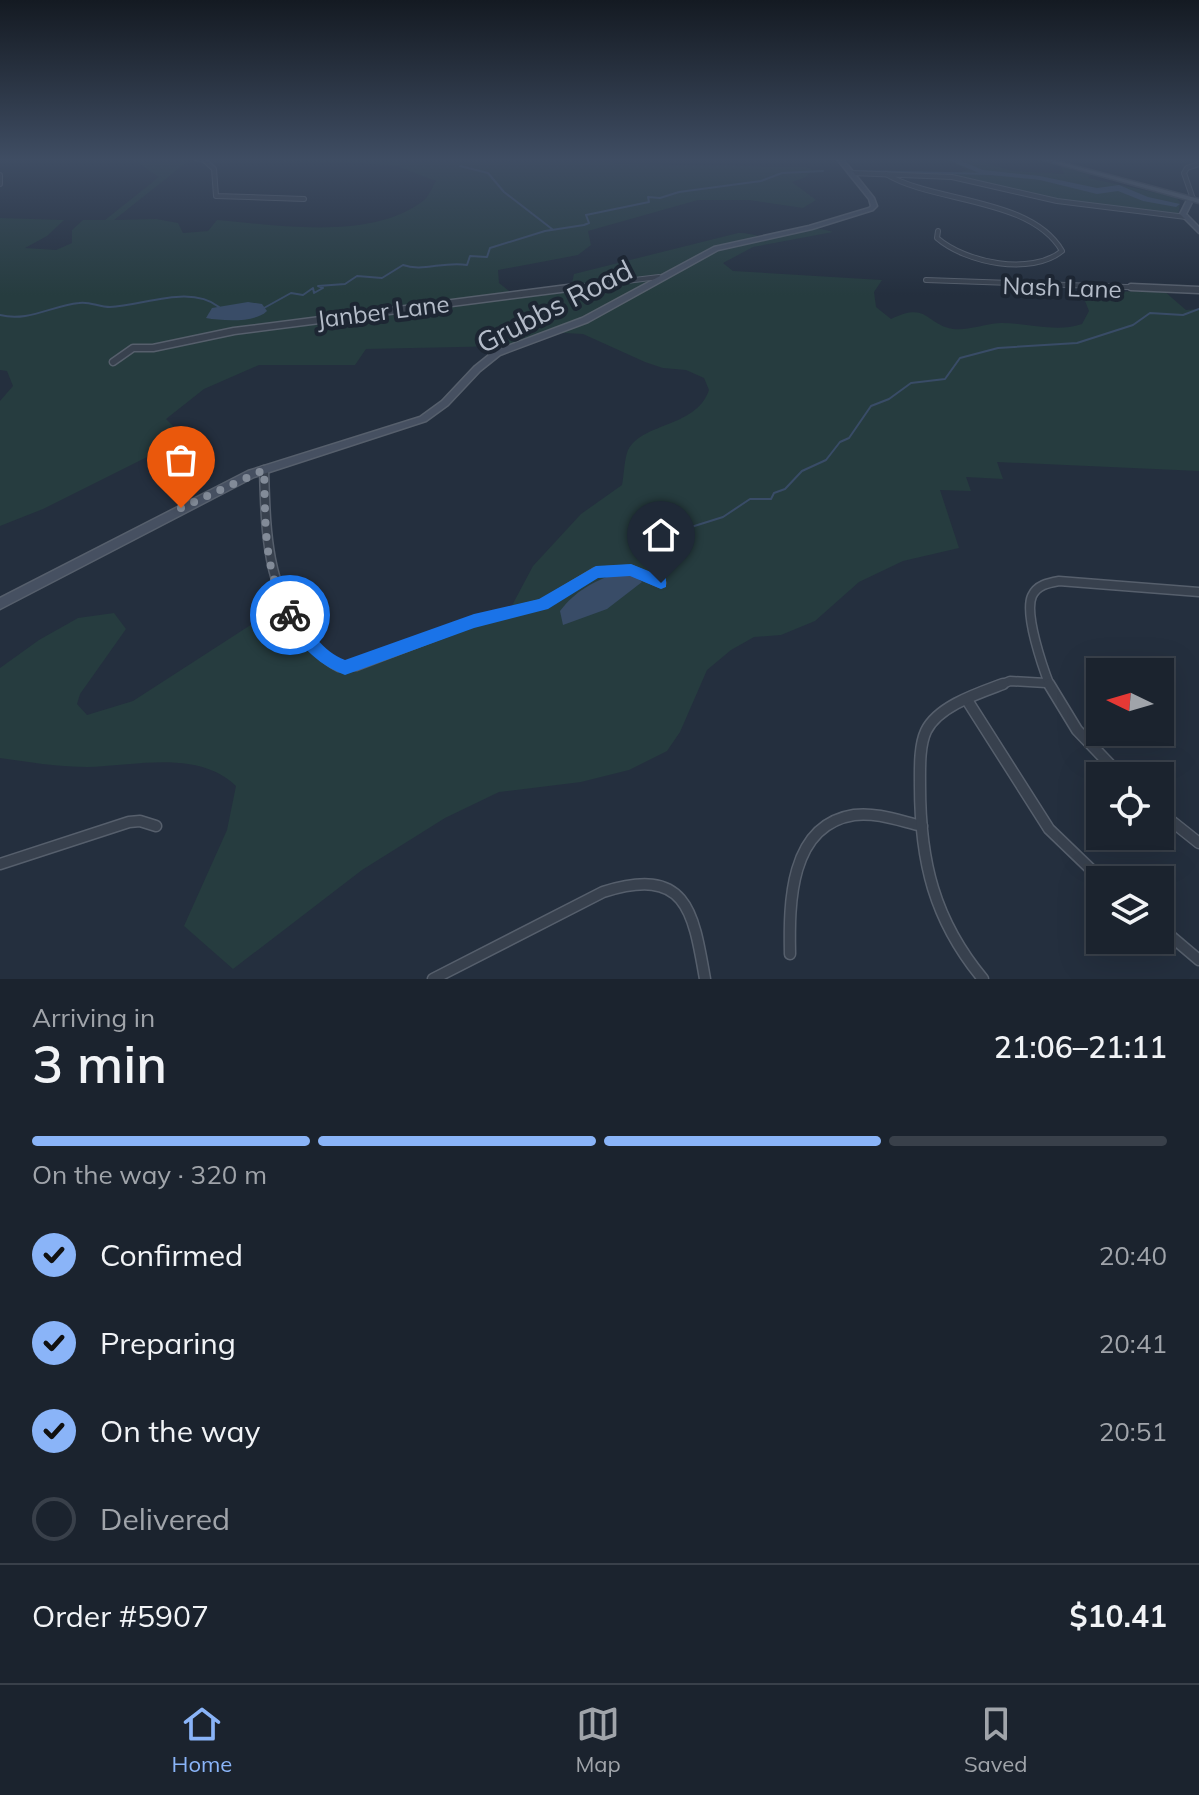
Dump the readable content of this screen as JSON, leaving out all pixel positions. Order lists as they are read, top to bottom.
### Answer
{
  "streets": {
    "street": ["Nash Lane", "Grubbs Road", "Janber Lane"]
  },
  "crossings": [
    ["Grubbs Road", "Janber Lane"]
  ],
  "north": "left",
  "page": {
    "heading": ["3 min", "Arriving in", "21:06–21:11"],
    "panel": ["Order #5907", "$10.41"],
    "bar": "On the way · 320 m",
    "list": [
      ["Confirmed", "20:40"],
      ["Preparing", "20:41"],
      ["On the way", "20:51"],
      "Delivered"
    ],
    "tabs": ["Home", "Map", "Saved"]
  }
}
